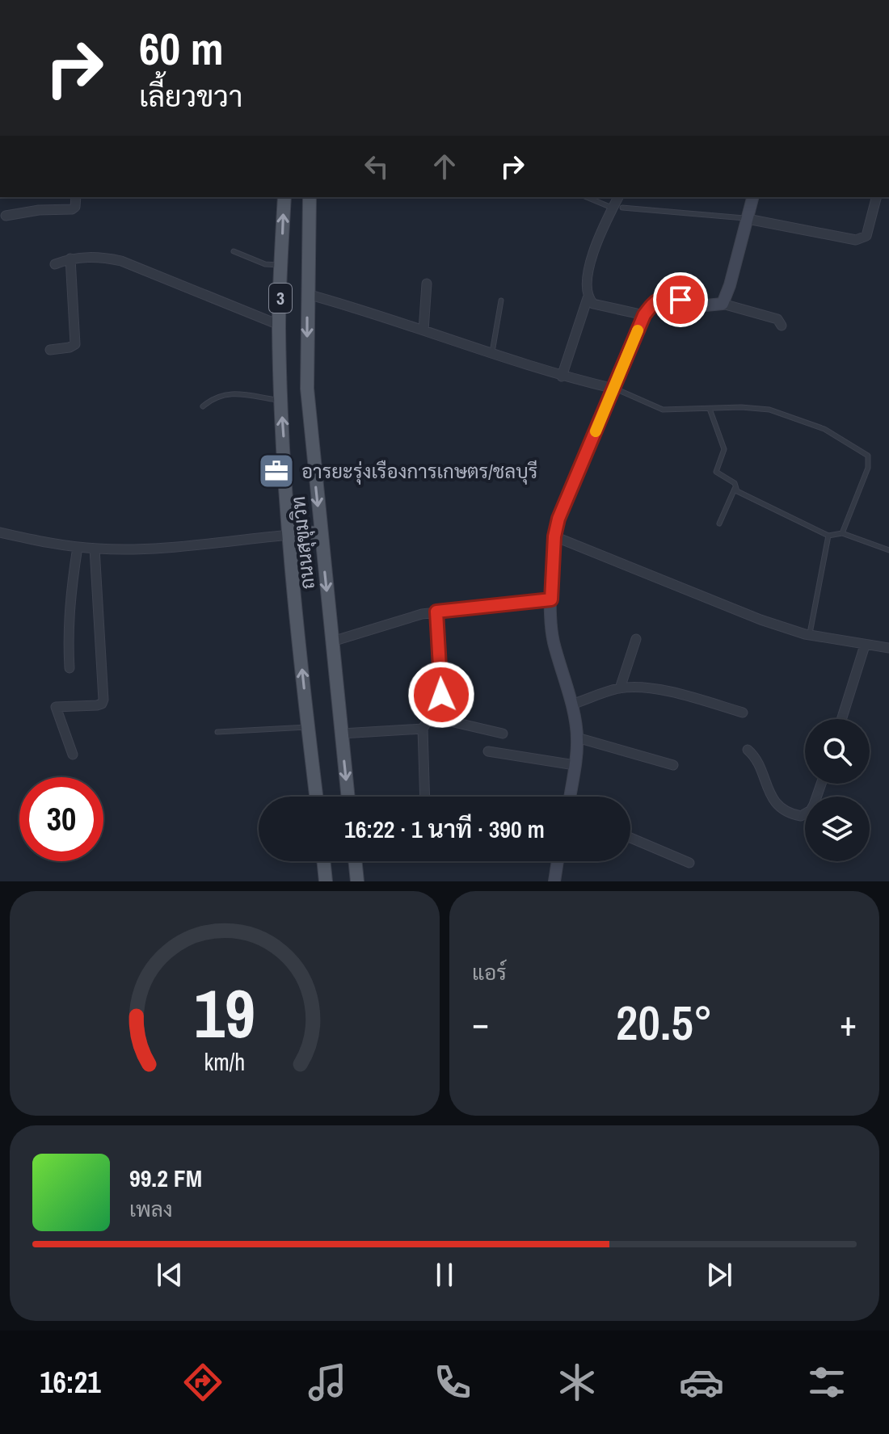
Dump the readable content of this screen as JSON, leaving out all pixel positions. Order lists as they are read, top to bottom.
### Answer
{
  "streets": {
    "main road": ["3", "ถนนสุขุมวิท"]
  },
  "places": {
    "office": ["อารยะรุ่งเรืองการเกษตร/ชลบุรี"]
  },
  "page": {
    "turn": ["60 m", "เลี้ยวขวา"],
    "limit": "30",
    "trip": "16:22 · 1 นาที · 390 m",
    "tile": "แอร์",
    "heat": ["−", "20.5°", "+"],
    "song": ["99.2 FM", "เพลง"],
    "tabs": "16:21",
    "gauge": ["19", "km/h"]
  }
}
